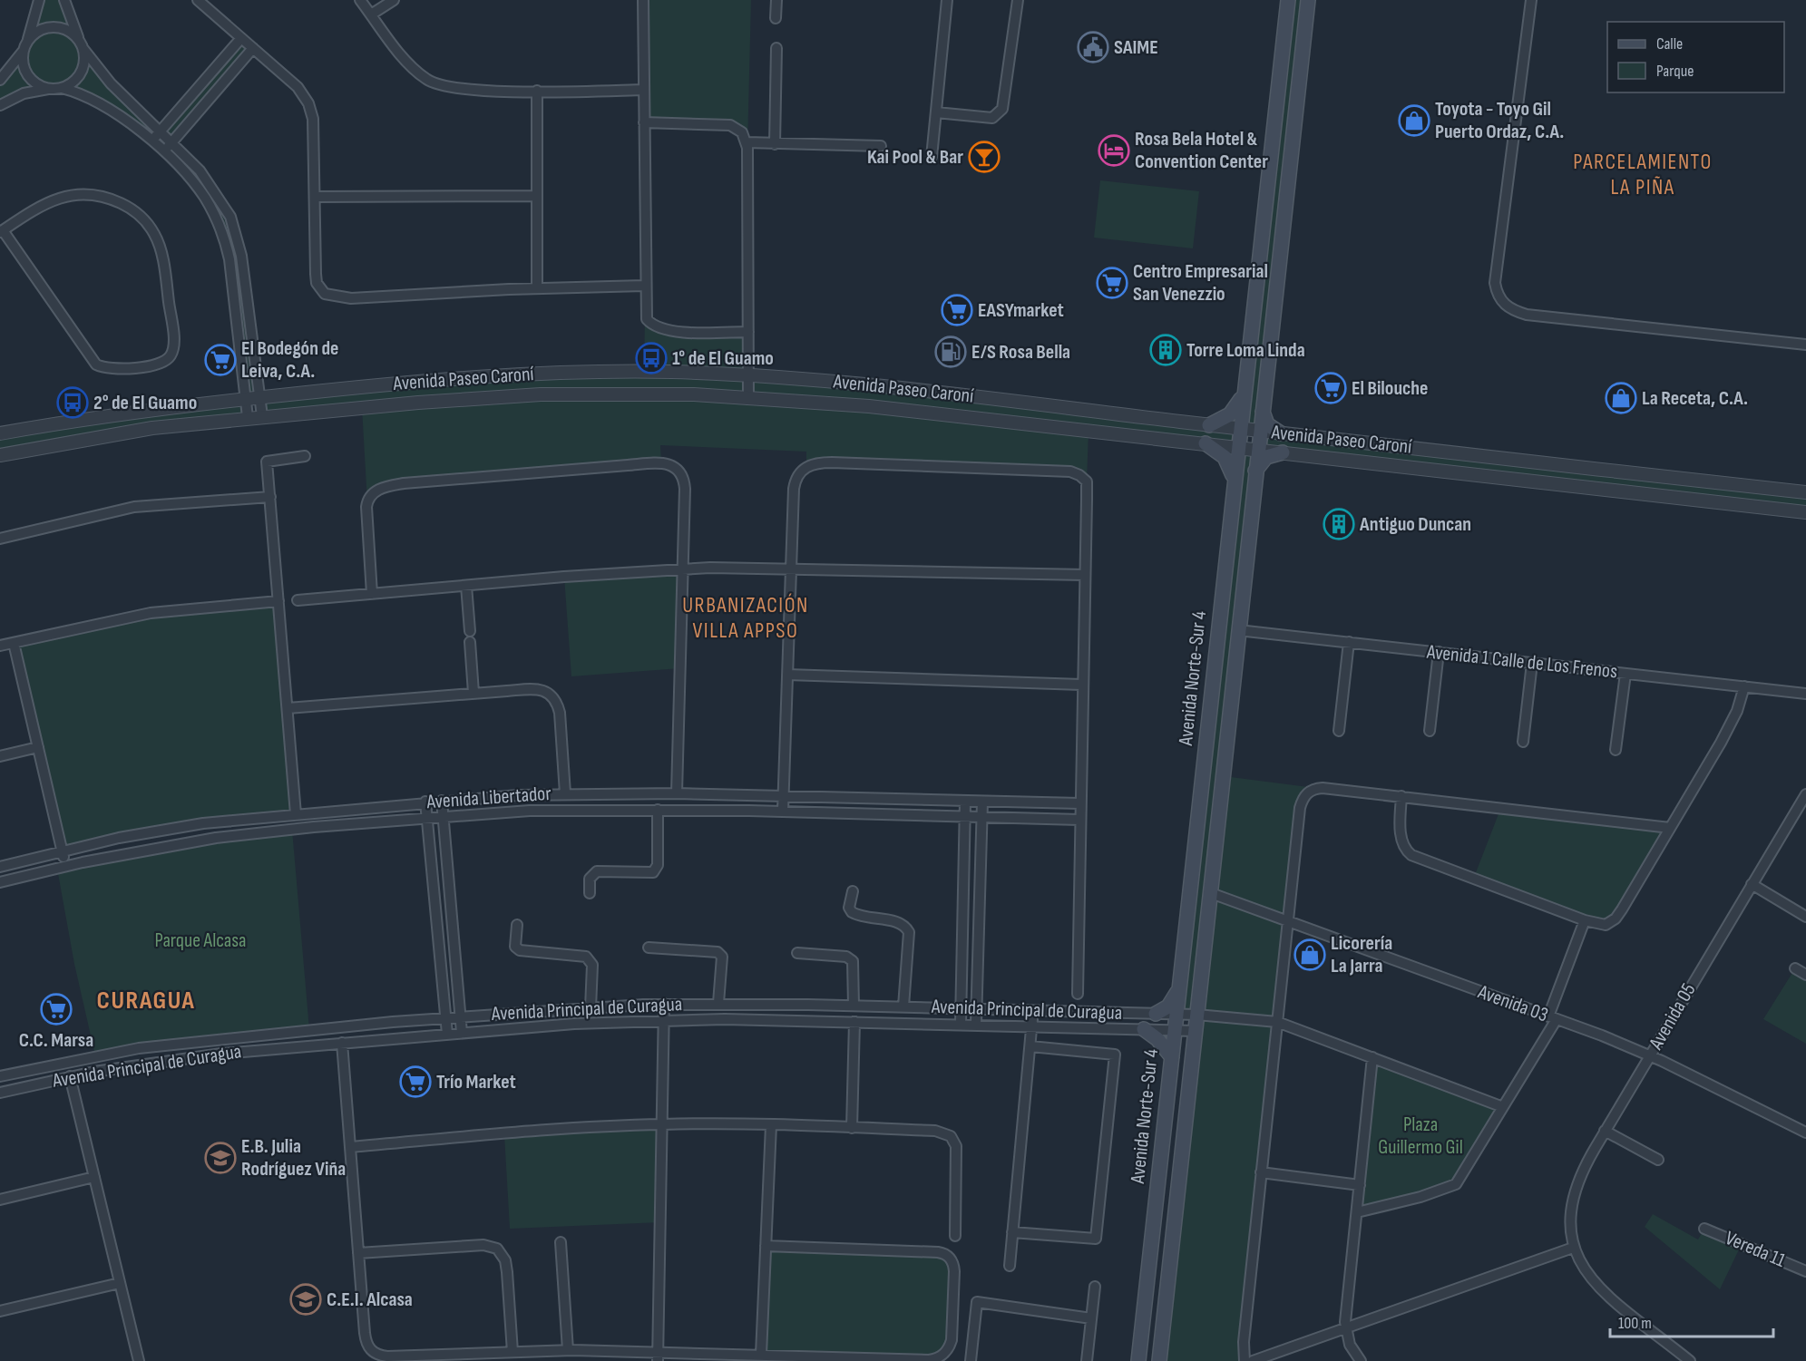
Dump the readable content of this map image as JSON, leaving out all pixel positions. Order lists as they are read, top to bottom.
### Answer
{
  "streets": {
    "main road": ["Avenida Norte-Sur 4"],
    "street": [
      "Avenida Paseo Caroní",
      "Avenida 1 Calle de Los Frenos",
      "Avenida Libertador",
      "Avenida 03",
      "Avenida Principal de Curagua",
      "Avenida 05",
      "Vereda 11"
    ]
  },
  "crossings": [
    ["Avenida Paseo Caroní", "Avenida Norte-Sur 4"],
    ["Avenida 1 Calle de Los Frenos", "Avenida Norte-Sur 4"],
    ["Avenida Norte-Sur 4", "Avenida 03"],
    ["Avenida Norte-Sur 4", "Avenida Principal de Curagua"],
    ["Avenida 03", "Avenida 05"]
  ],
  "districts": ["PARCELAMIENTO LA PIÑA", "URBANIZACIÓN VILLA APPSO", "CURAGUA"],
  "parks": ["Parque Alcasa", "Plaza Guillermo Gil"],
  "places": {
    "public building": ["SAIME"],
    "shop": ["Toyota - Toyo Gil Puerto Ordaz, C.A.", "La Receta, C.A.", "Licorería La Jarra"],
    "hotel": ["Rosa Bela Hotel & Convention Center"],
    "bar": ["Kai Pool & Bar"],
    "supermarket": [
      "Centro Empresarial San Venezzio",
      "EASYmarket",
      "El Bodegón de Leiva, C.A.",
      "El Bilouche",
      "C.C. Marsa",
      "Trío Market"
    ],
    "building": ["Torre Loma Linda", "Antiguo Duncan"],
    "fuel station": ["E/S Rosa Bella"],
    "bus stop": ["1° de El Guamo", "2° de El Guamo"],
    "school or university": ["E.B. Julia Rodríguez Viña", "C.E.I. Alcasa"]
  },
  "legend": ["Calle", "Parque"],
  "scale_bar": "100 m"
}
